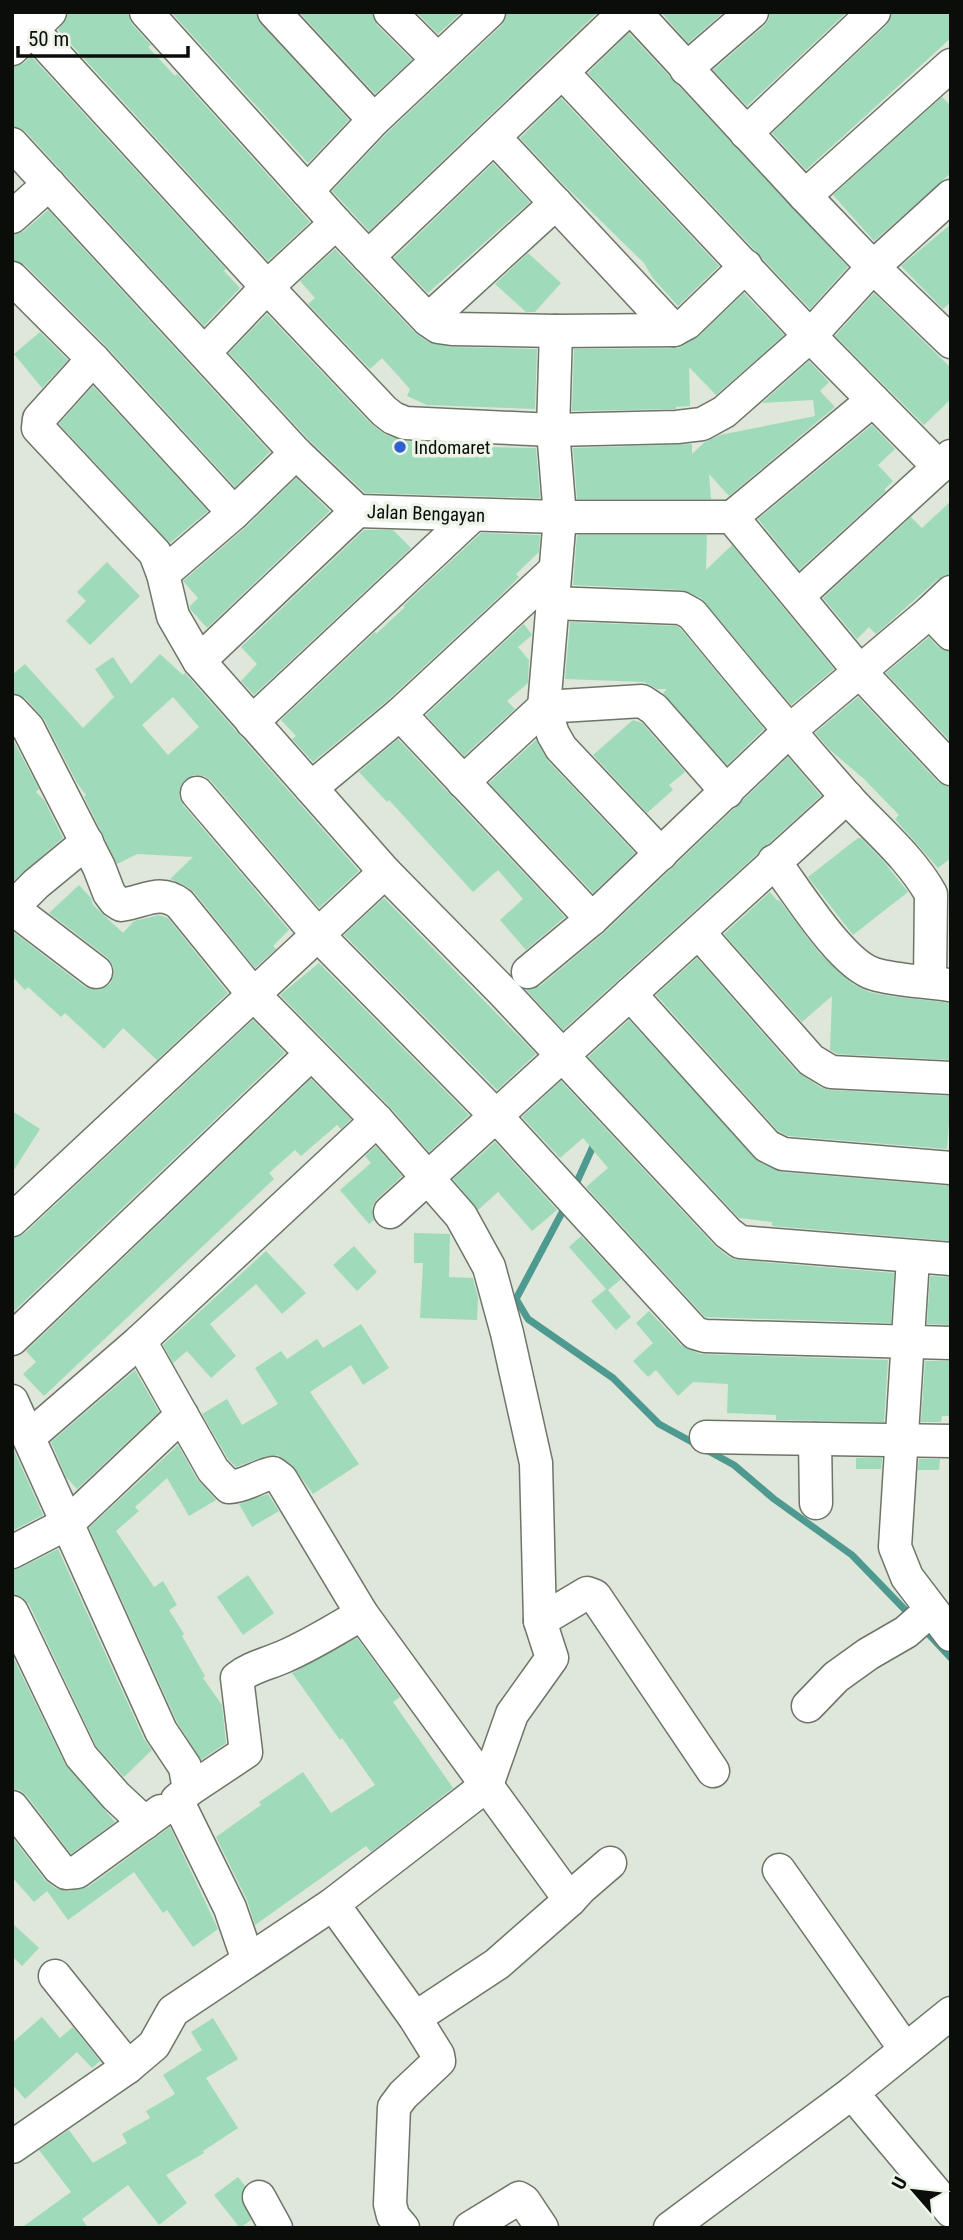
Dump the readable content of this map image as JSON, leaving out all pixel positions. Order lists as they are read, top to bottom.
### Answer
{
  "streets": {
    "street": ["Jalan Bengayan"]
  },
  "places": ["Indomaret"],
  "scale_bar": "50 m",
  "north": "top left"
}
